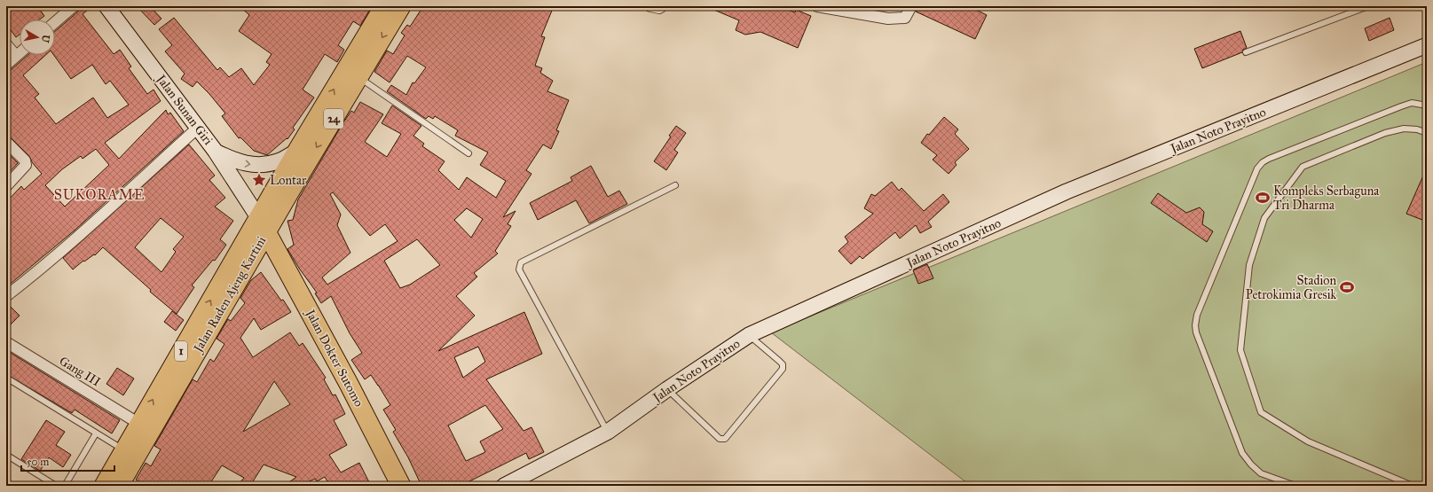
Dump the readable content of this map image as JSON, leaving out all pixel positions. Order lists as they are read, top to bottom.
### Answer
{
  "streets": {
    "highway": [
      "24",
      "Jalan Raden Ajeng Kartini",
      "1",
      "Jalan Dokter Sutomo"
    ],
    "street": ["Jalan Sunan Giri", "Jalan Noto Prayitno", "Gang III"]
  },
  "crossings": [
    ["Jalan Sunan Giri", "24"],
    ["Jalan Sunan Giri", "Jalan Raden Ajeng Kartini"],
    ["Jalan Sunan Giri", "Jalan Dokter Sutomo"],
    ["24", "Jalan Raden Ajeng Kartini"],
    ["24", "Jalan Dokter Sutomo"],
    ["Jalan Raden Ajeng Kartini", "Jalan Dokter Sutomo"],
    ["Jalan Raden Ajeng Kartini", "Gang III"]
  ],
  "districts": ["SUKORAME"],
  "places": {
    "place": ["Lontar"],
    "sports": ["Kompleks Serbaguna Tri Dharma", "Stadion Petrokimia Gresik"]
  },
  "scale_bar": "50 m",
  "north": "right"
}
